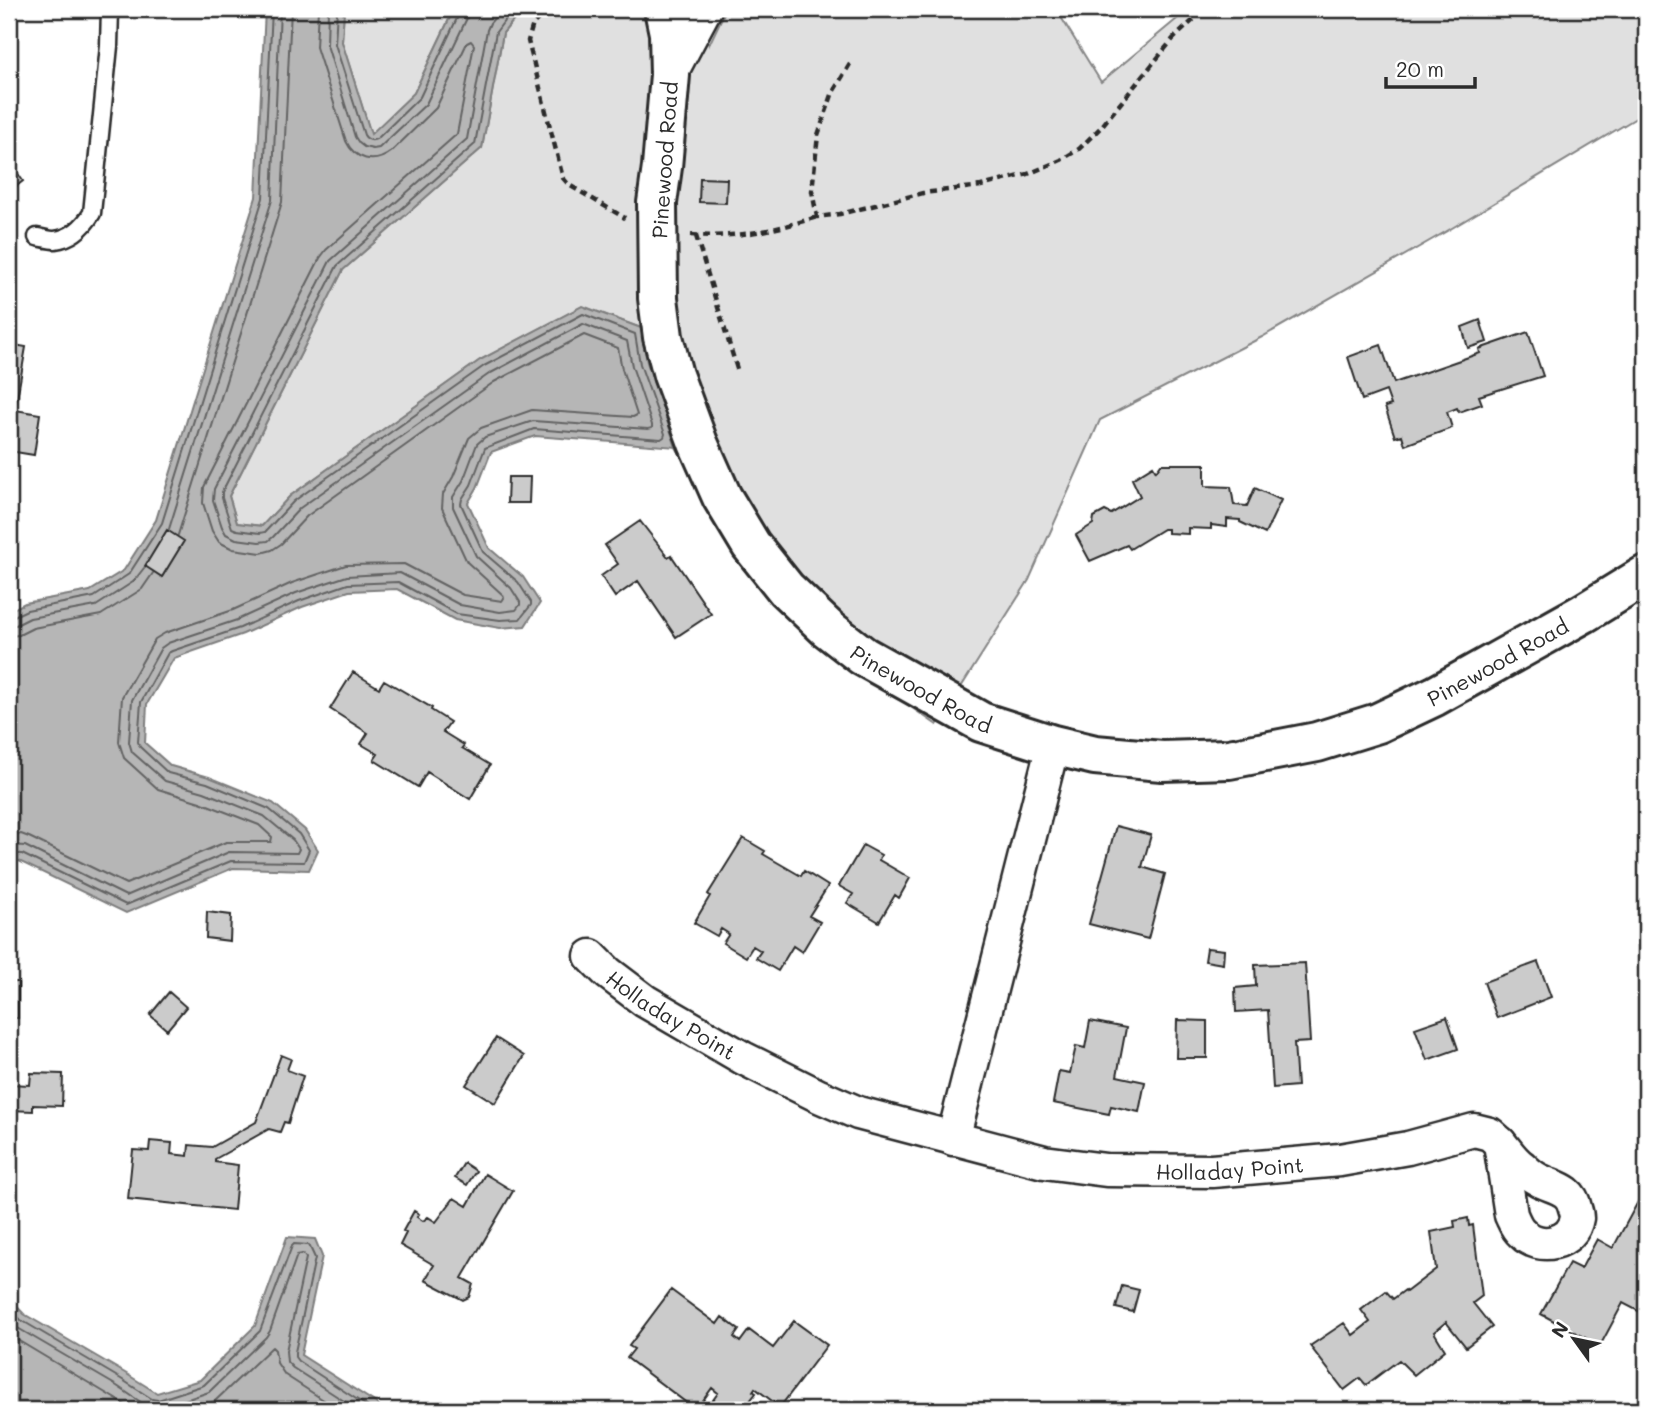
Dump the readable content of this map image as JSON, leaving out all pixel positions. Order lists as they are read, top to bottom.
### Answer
{
  "streets": {
    "street": ["Pinewood Road", "Holladay Point"]
  },
  "scale_bar": "20 m",
  "north": "top left"
}
